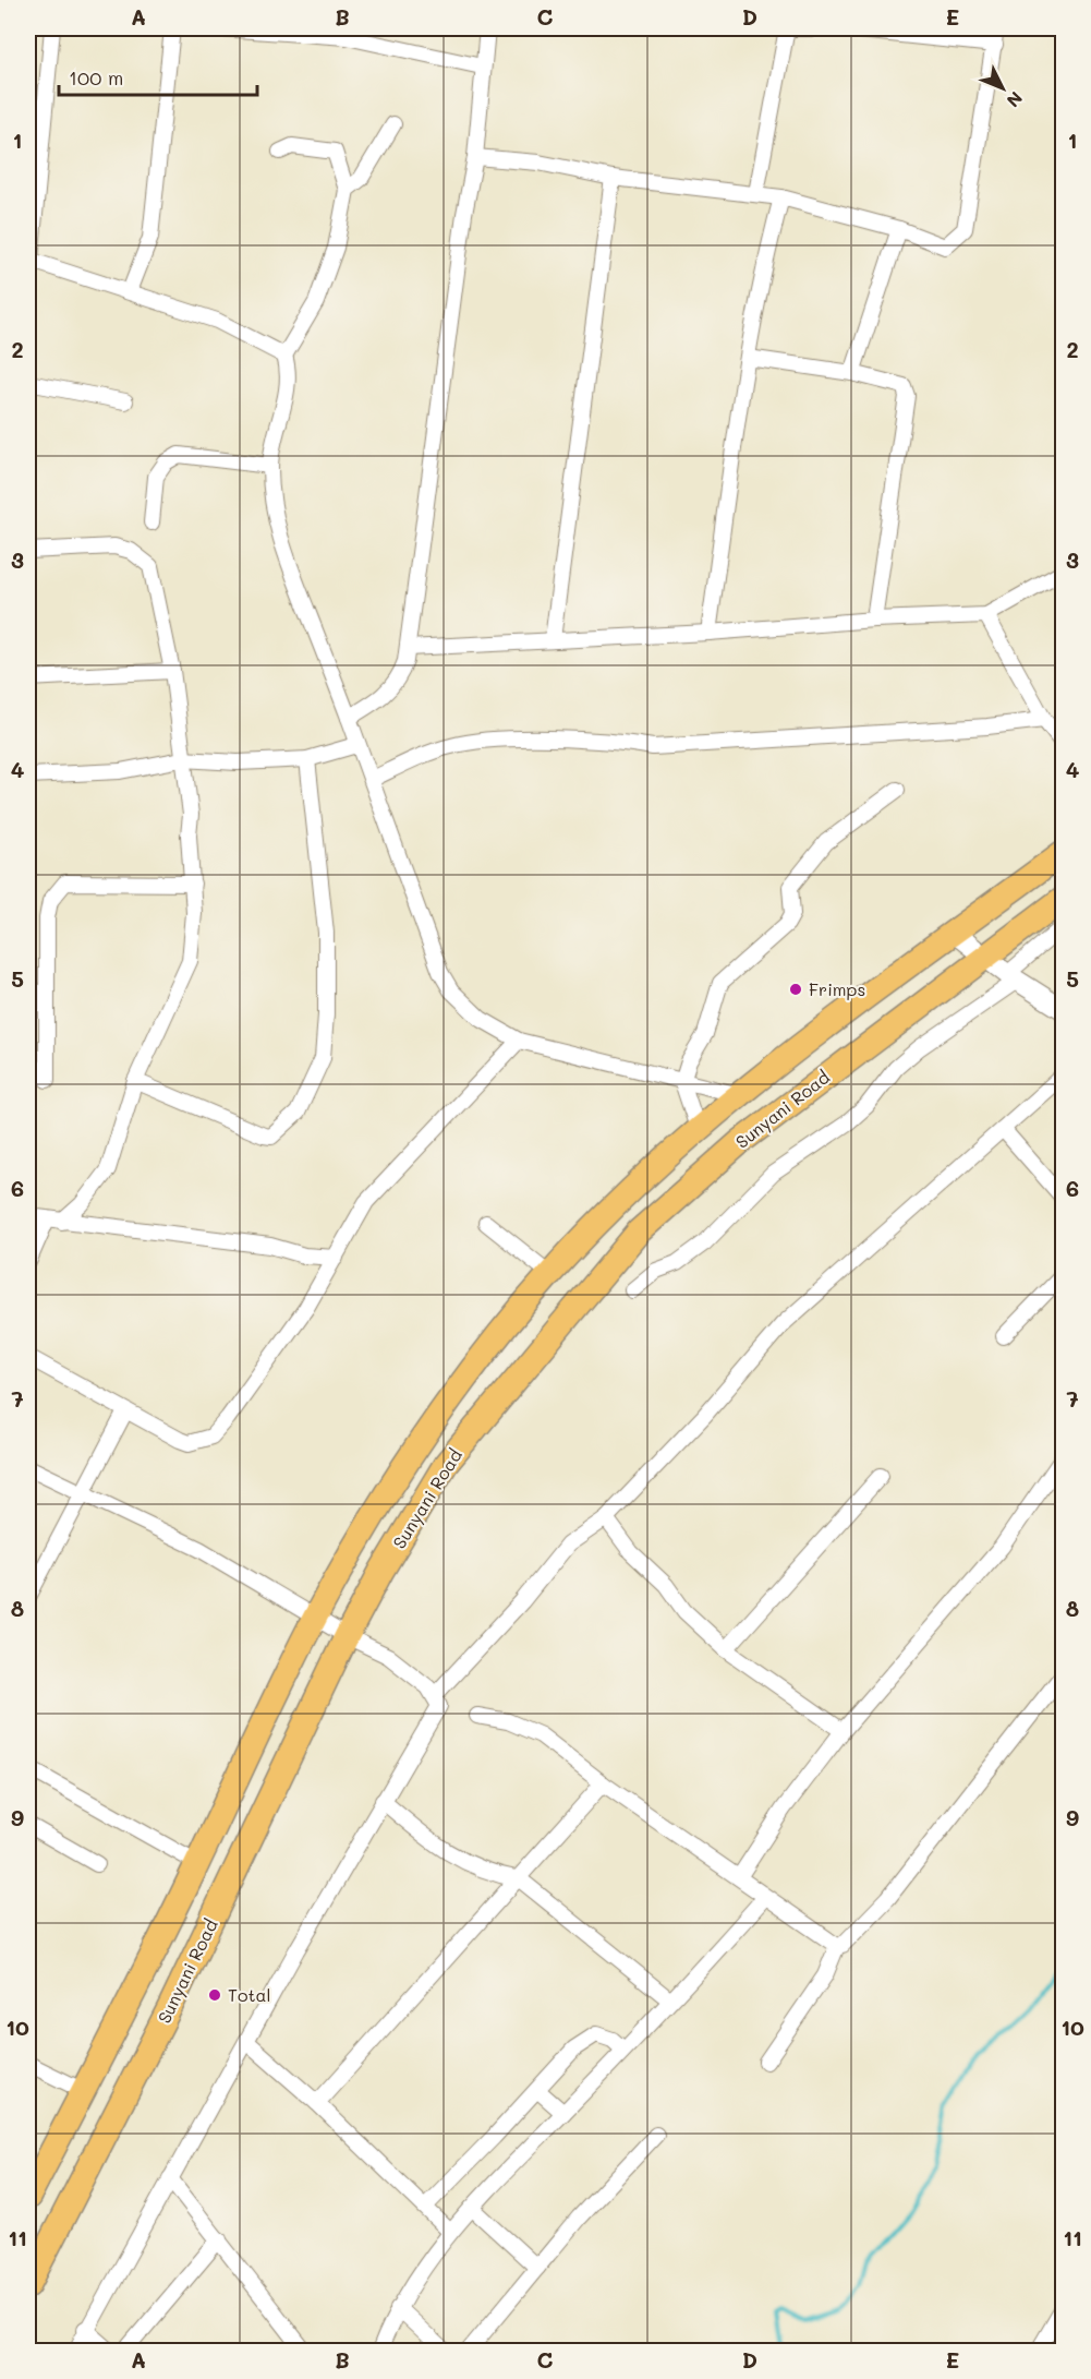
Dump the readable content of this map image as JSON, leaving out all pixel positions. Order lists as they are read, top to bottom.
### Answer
{
  "streets": {
    "main road": ["Sunyani Road"]
  },
  "places": ["Frimps", "Total"],
  "scale_bar": "100 m",
  "north": "bottom right",
  "grid": {
    "columns": [
      "A",
      "B",
      "C",
      "D",
      "E"
    ],
    "rows": [
      "1",
      "2",
      "3",
      "4",
      "5",
      "6",
      "7",
      "8",
      "9",
      "10",
      "11"
    ]
  }
}
